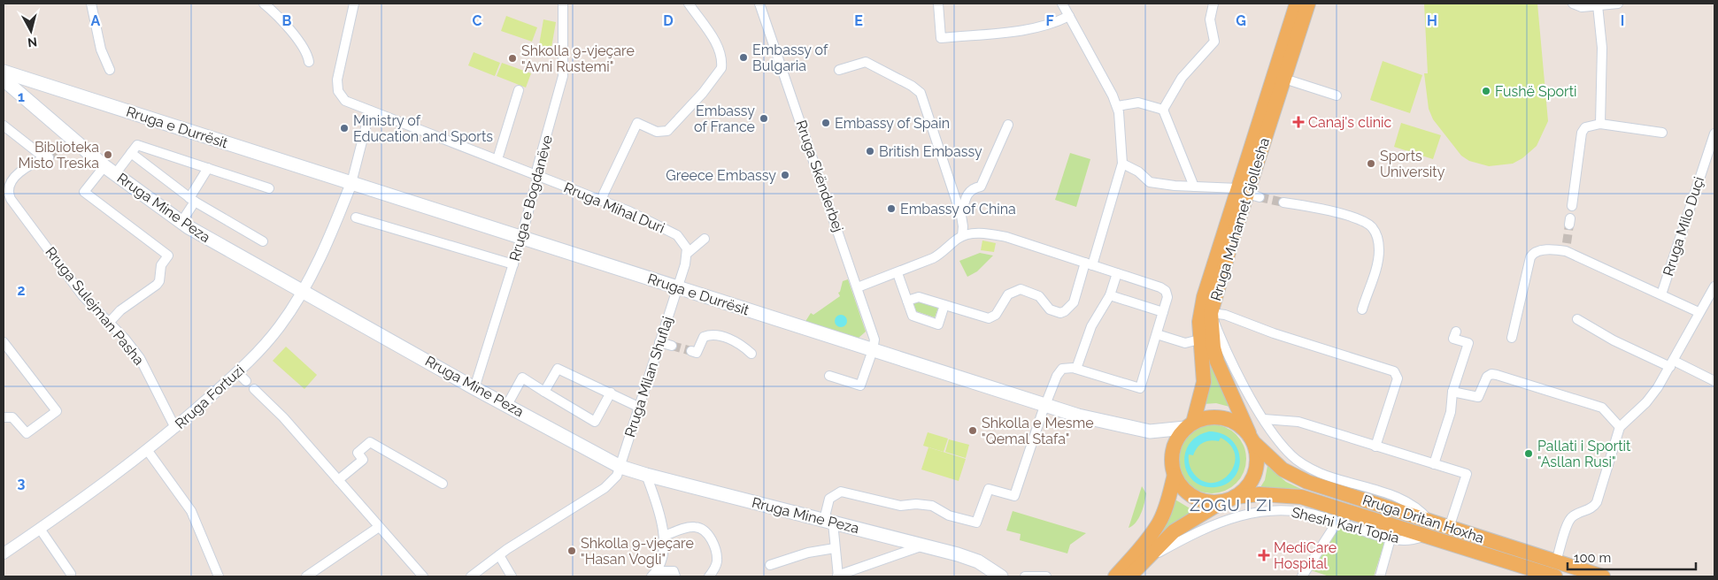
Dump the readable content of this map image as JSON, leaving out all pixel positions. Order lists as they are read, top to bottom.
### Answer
{
  "streets": {
    "main road": [
      "Rruga e Durrësit",
      "Rruga Mine Peza",
      "Rruga Muhamet Gjollesha",
      "Rruga Dritan Hoxha"
    ],
    "street": [
      "Rruga Skënderbej",
      "Rruga e Bogdanëve",
      "Rruga Mihal Duri",
      "Rruga Milo Duçi",
      "Rruga Sulejman Pasha",
      "Rruga Milan Shuflaj",
      "Rruga Fortuzi",
      "Sheshi Karl Topia"
    ]
  },
  "crossings": [
    ["Rruga e Durrësit", "Rruga Skënderbej"],
    ["Rruga e Durrësit", "Rruga e Bogdanëve"],
    ["Rruga e Durrësit", "Rruga Muhamet Gjollesha"],
    ["Rruga e Durrësit", "Rruga Milan Shuflaj"],
    ["Rruga e Durrësit", "Rruga Fortuzi"],
    ["Rruga e Durrësit", "Rruga Dritan Hoxha"],
    ["Rruga e Bogdanëve", "Rruga Mine Peza"],
    ["Rruga e Bogdanëve", "Rruga Mihal Duri"],
    ["Rruga Mine Peza", "Rruga Milan Shuflaj"],
    ["Rruga Mine Peza", "Rruga Fortuzi"],
    ["Rruga Muhamet Gjollesha", "Rruga Dritan Hoxha"],
    ["Rruga Sulejman Pasha", "Rruga Fortuzi"],
    ["Rruga Dritan Hoxha", "Sheshi Karl Topia"]
  ],
  "districts": ["ZOGU I ZI"],
  "places": {
    "other": [
      "Embassy of Bulgaria",
      "Shkolla 9-vjeçare \"Avni Rustemi\"",
      "Fushë Sporti",
      "Embassy of France",
      "Embassy of Spain",
      "Ministry of Education and Sports",
      "British Embassy",
      "Biblioteka Misto Treska",
      "Sports University",
      "Greece Embassy",
      "Embassy of China",
      "Shkolla e Mesme \"Qemal Stafa\"",
      "Pallati i Sportit \"Asllan Rusi\"",
      "Shkolla 9-vjeçare \"Hasan Vogli\""
    ],
    "health": ["Canaj's clinic", "MediCare Hospital"]
  },
  "scale_bar": "100 m",
  "north": "bottom",
  "grid": {
    "columns": [
      "A",
      "B",
      "C",
      "D",
      "E",
      "F",
      "G",
      "H",
      "I"
    ],
    "rows": ["1", "2", "3"]
  }
}
